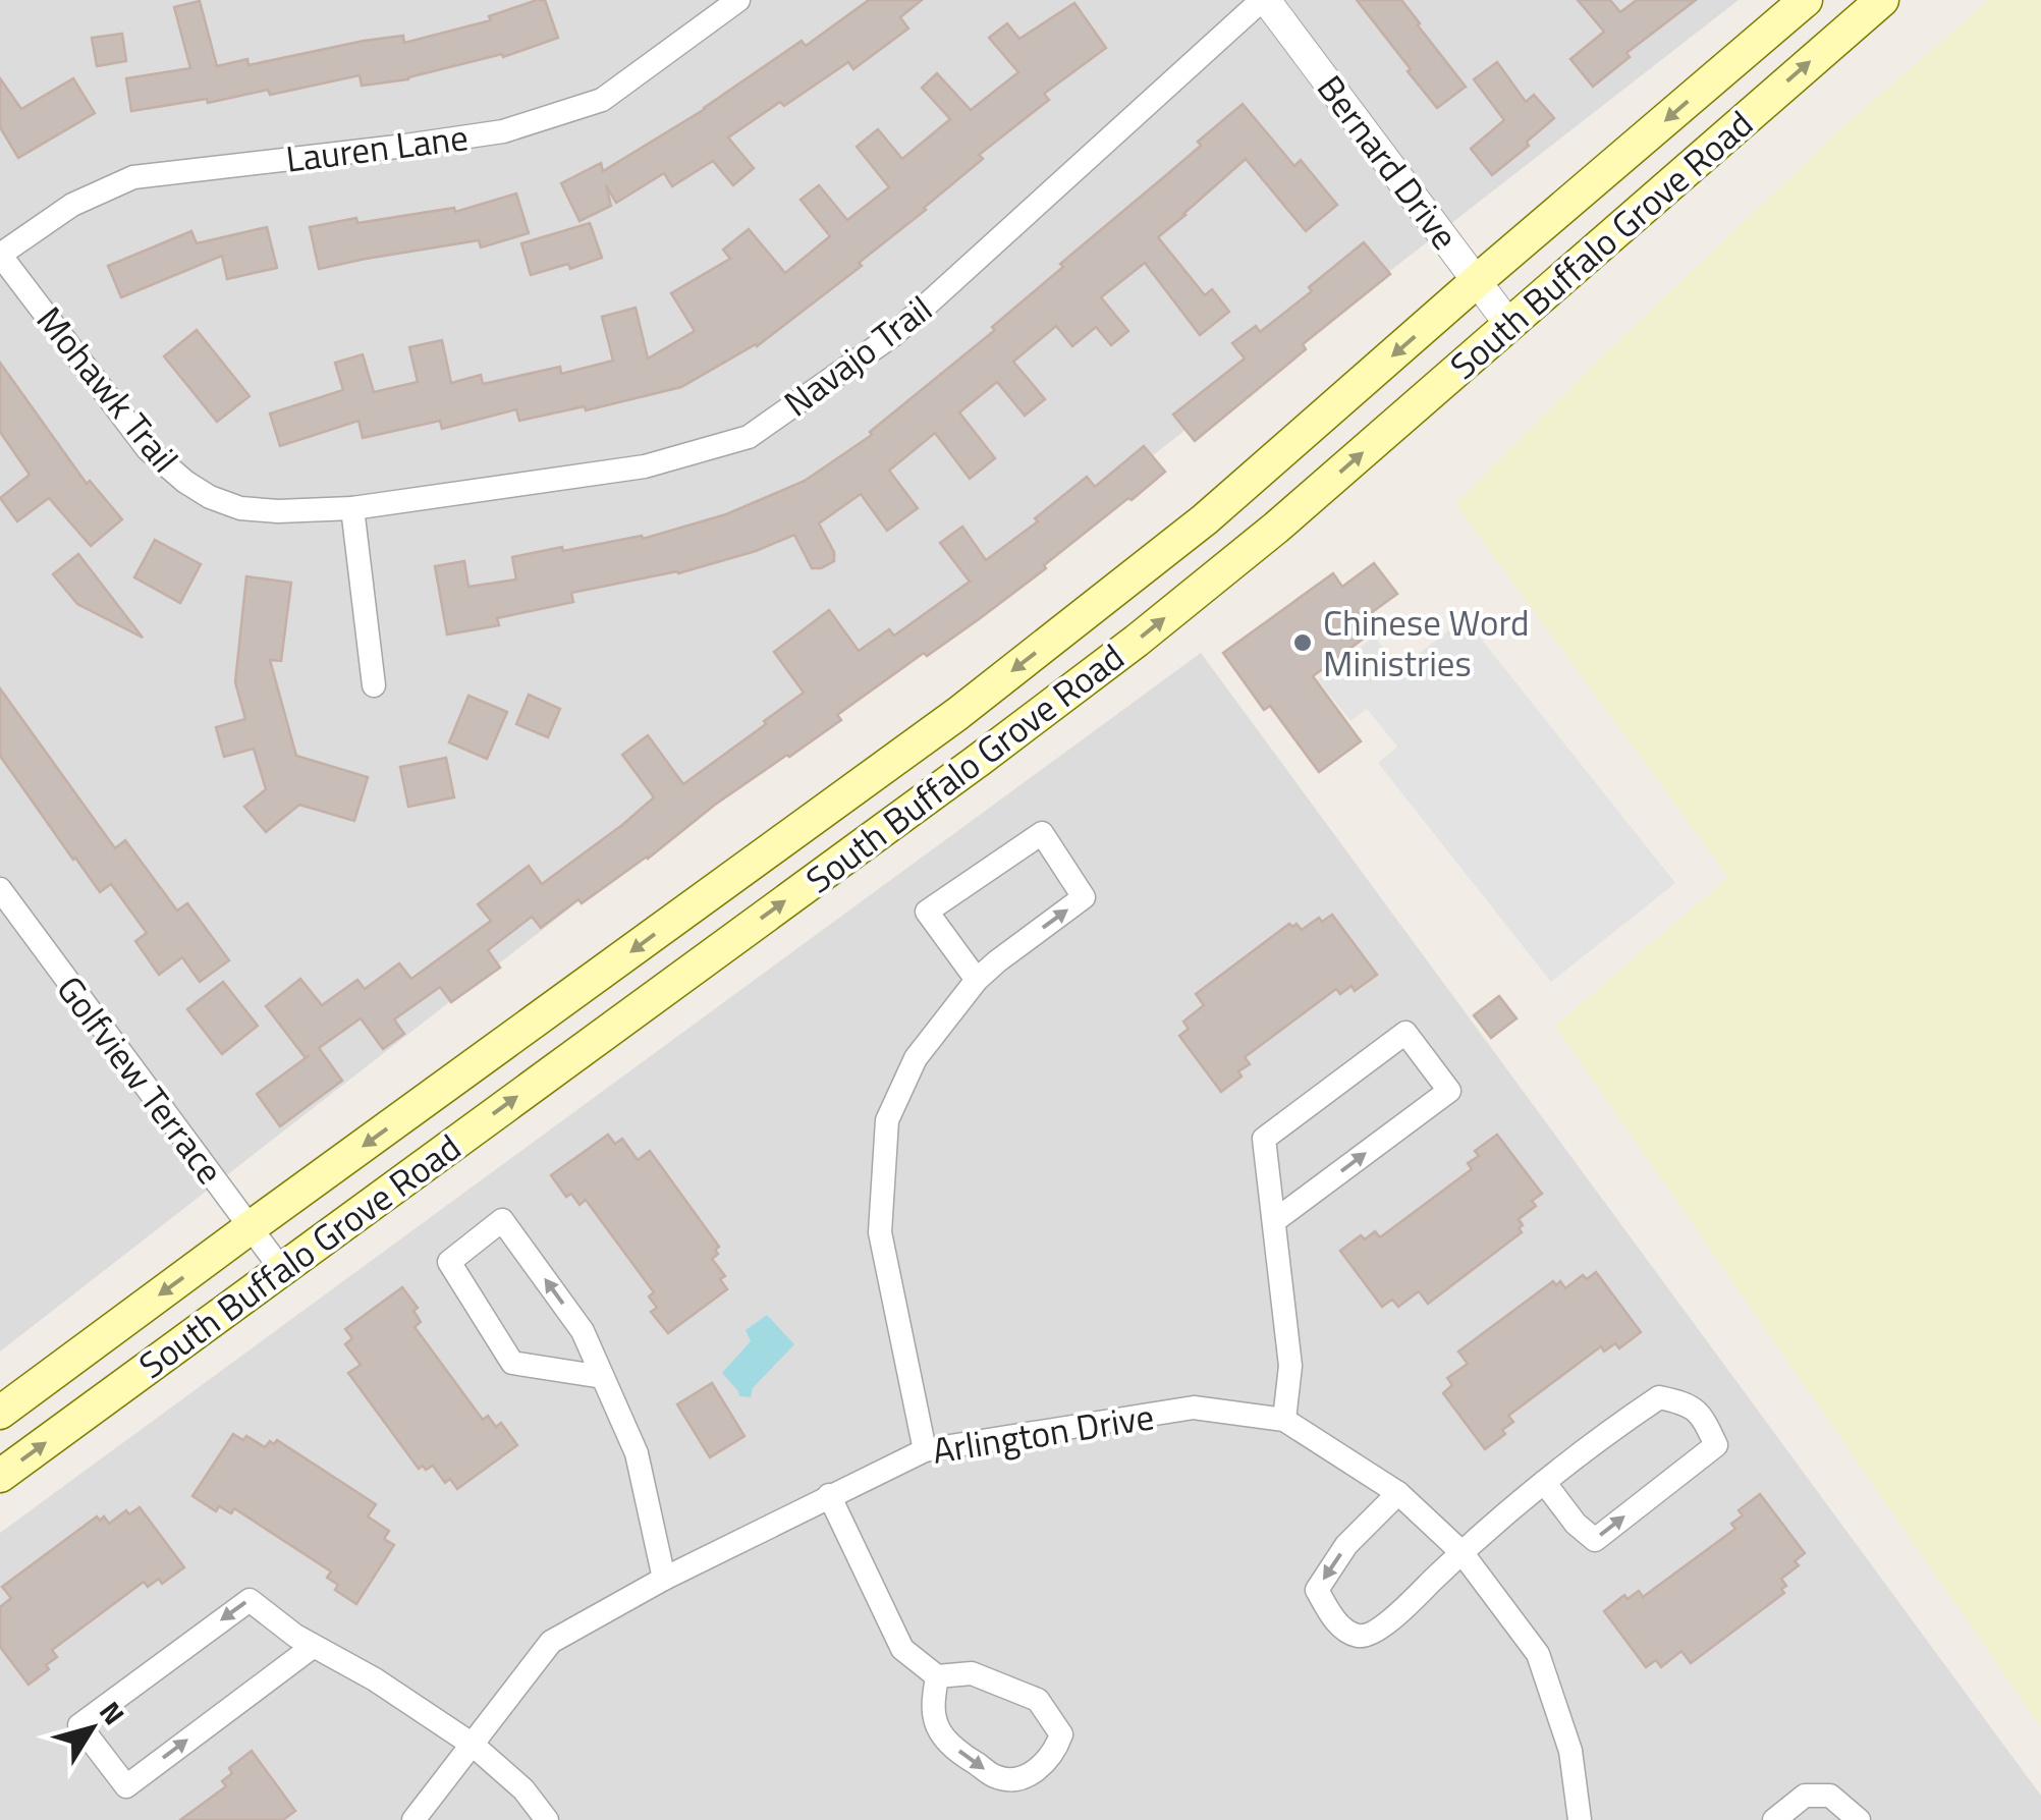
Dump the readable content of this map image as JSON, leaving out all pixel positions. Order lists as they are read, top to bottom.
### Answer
{
  "streets": {
    "main road": ["South Buffalo Grove Road"],
    "street": [
      "Lauren Lane",
      "Bernard Drive",
      "Navajo Trail",
      "Mohawk Trail",
      "Golfview Terrace",
      "Arlington Drive"
    ]
  },
  "crossings": [
    ["Lauren Lane", "Mohawk Trail"],
    ["Bernard Drive", "South Buffalo Grove Road"],
    ["Bernard Drive", "Navajo Trail"],
    ["South Buffalo Grove Road", "Golfview Terrace"],
    ["Navajo Trail", "Mohawk Trail"]
  ],
  "places": ["Chinese Word Ministries"],
  "north": "top right"
}
